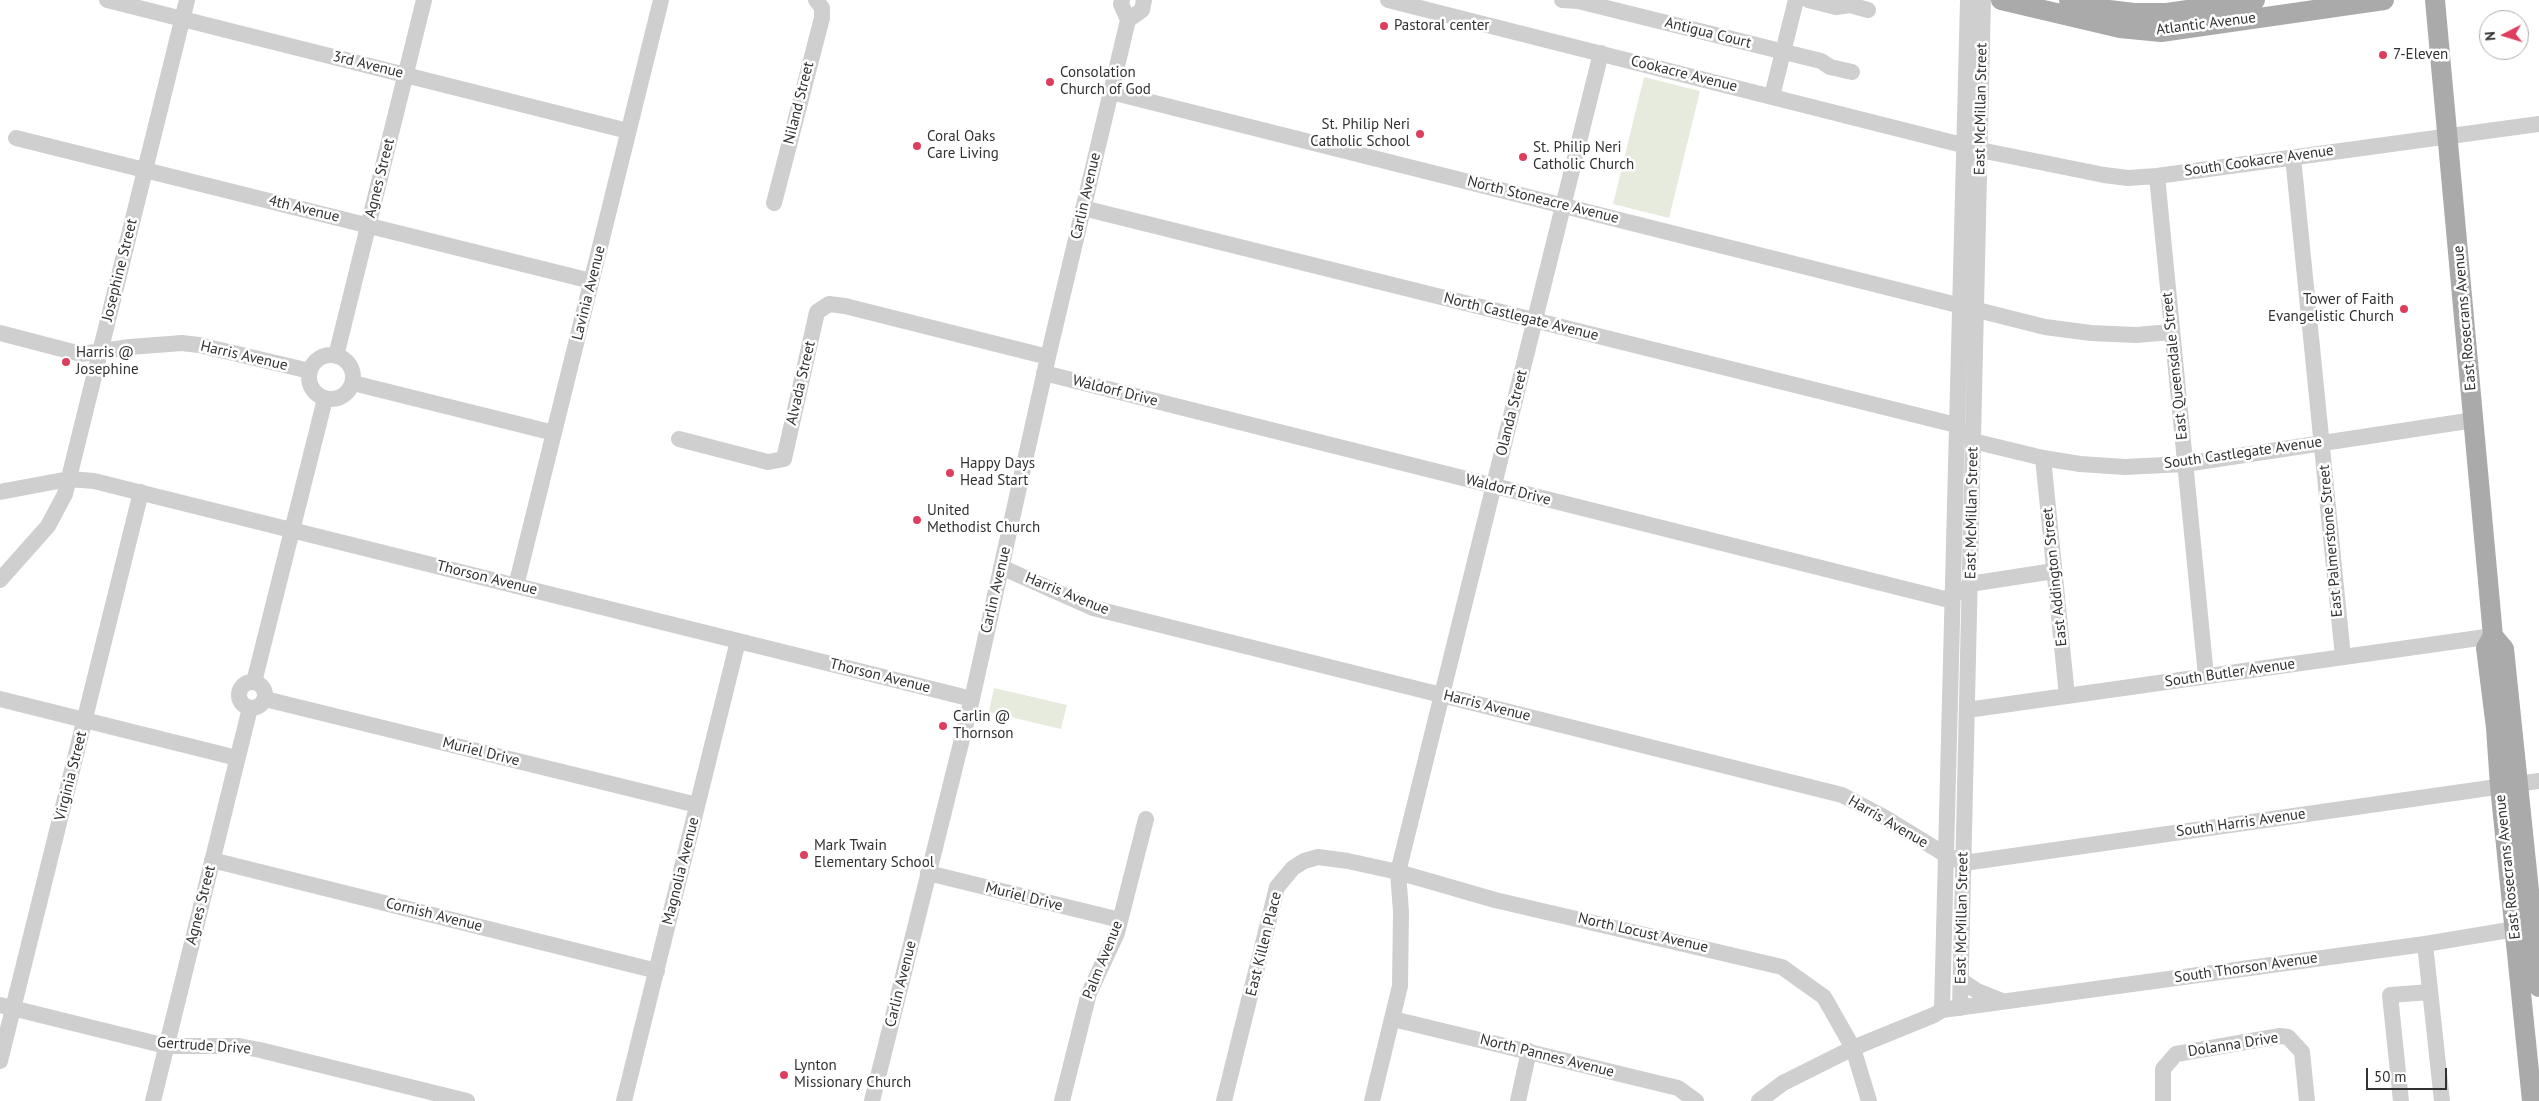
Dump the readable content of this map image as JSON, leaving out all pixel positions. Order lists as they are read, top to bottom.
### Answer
{
  "streets": {
    "main road": ["Atlantic Avenue", "East Rosecrans Avenue"],
    "street": [
      "Antigua Court",
      "3rd Avenue",
      "Cookacre Avenue",
      "Niland Street",
      "East McMillan Street",
      "South Cookacre Avenue",
      "Agnes Street",
      "Carlin Avenue",
      "North Stoneacre Avenue",
      "4th Avenue",
      "Josephine Street",
      "Lavinia Avenue",
      "North Castlegate Avenue",
      "Harris Avenue",
      "East Queensdale Street",
      "Alvada Street",
      "Waldorf Drive",
      "Olanda Street",
      "South Castlegate Avenue",
      "East Palmerstone Street",
      "East Addington Street",
      "Thorson Avenue",
      "South Butler Avenue",
      "Muriel Drive",
      "Virginia Street",
      "South Harris Avenue",
      "Magnolia Avenue",
      "Cornish Avenue",
      "North Locust Avenue",
      "East Killen Place",
      "Palm Avenue",
      "South Thorson Avenue",
      "Dolanna Drive",
      "Gertrude Drive",
      "North Pannes Avenue"
    ]
  },
  "crossings": [
    ["3rd Avenue", "Agnes Street"],
    ["3rd Avenue", "Josephine Street"],
    ["3rd Avenue", "Lavinia Avenue"],
    ["Cookacre Avenue", "East McMillan Street"],
    ["Cookacre Avenue", "South Cookacre Avenue"],
    ["Cookacre Avenue", "Olanda Street"],
    ["East McMillan Street", "South Cookacre Avenue"],
    ["East McMillan Street", "North Stoneacre Avenue"],
    ["East McMillan Street", "North Castlegate Avenue"],
    ["East McMillan Street", "Harris Avenue"],
    ["East McMillan Street", "Waldorf Drive"],
    ["East McMillan Street", "South Castlegate Avenue"],
    ["East McMillan Street", "South Butler Avenue"],
    ["East McMillan Street", "South Harris Avenue"],
    ["East McMillan Street", "South Thorson Avenue"],
    ["South Cookacre Avenue", "East Rosecrans Avenue"],
    ["South Cookacre Avenue", "East Queensdale Street"],
    ["South Cookacre Avenue", "East Palmerstone Street"],
    ["Agnes Street", "4th Avenue"],
    ["Agnes Street", "Harris Avenue"],
    ["Agnes Street", "Muriel Drive"],
    ["Agnes Street", "Cornish Avenue"],
    ["Agnes Street", "Gertrude Drive"],
    ["Carlin Avenue", "North Stoneacre Avenue"],
    ["Carlin Avenue", "North Castlegate Avenue"],
    ["Carlin Avenue", "Harris Avenue"],
    ["Carlin Avenue", "Waldorf Drive"],
    ["Carlin Avenue", "Thorson Avenue"],
    ["Carlin Avenue", "Muriel Drive"],
    ["North Stoneacre Avenue", "East Queensdale Street"],
    ["North Stoneacre Avenue", "Olanda Street"],
    ["4th Avenue", "Josephine Street"],
    ["4th Avenue", "Lavinia Avenue"],
    ["Josephine Street", "Harris Avenue"],
    ["Josephine Street", "Thorson Avenue"],
    ["Lavinia Avenue", "Thorson Avenue"],
    ["North Castlegate Avenue", "Olanda Street"],
    ["North Castlegate Avenue", "South Castlegate Avenue"],
    ["East Rosecrans Avenue", "South Castlegate Avenue"],
    ["East Rosecrans Avenue", "South Butler Avenue"],
    ["East Rosecrans Avenue", "South Harris Avenue"],
    ["East Rosecrans Avenue", "South Thorson Avenue"],
    ["Harris Avenue", "Olanda Street"],
    ["Harris Avenue", "South Harris Avenue"],
    ["East Queensdale Street", "South Castlegate Avenue"],
    ["East Queensdale Street", "South Butler Avenue"],
    ["Alvada Street", "Waldorf Drive"],
    ["Waldorf Drive", "Olanda Street"],
    ["Olanda Street", "North Locust Avenue"],
    ["Olanda Street", "East Killen Place"],
    ["Olanda Street", "North Pannes Avenue"],
    ["South Castlegate Avenue", "East Palmerstone Street"],
    ["South Castlegate Avenue", "East Addington Street"],
    ["East Palmerstone Street", "South Butler Avenue"],
    ["East Addington Street", "South Butler Avenue"],
    ["Thorson Avenue", "Virginia Street"],
    ["Thorson Avenue", "Magnolia Avenue"],
    ["Muriel Drive", "Magnolia Avenue"],
    ["Muriel Drive", "Palm Avenue"],
    ["Virginia Street", "Gertrude Drive"],
    ["Magnolia Avenue", "Cornish Avenue"],
    ["North Locust Avenue", "East Killen Place"]
  ],
  "places": [
    "Pastoral center",
    "7-Eleven",
    "Consolation Church of God",
    "St. Philip Neri Catholic School",
    "Coral Oaks Care Living",
    "St. Philip Neri Catholic Church",
    "Tower of Faith Evangelistic Church",
    "Harris @ Josephine",
    "Happy Days Head Start",
    "United Methodist Church",
    "Carlin @ Thornson",
    "Mark Twain Elementary School",
    "Lynton Missionary Church"
  ],
  "scale_bar": "50 m",
  "north": "left"
}
